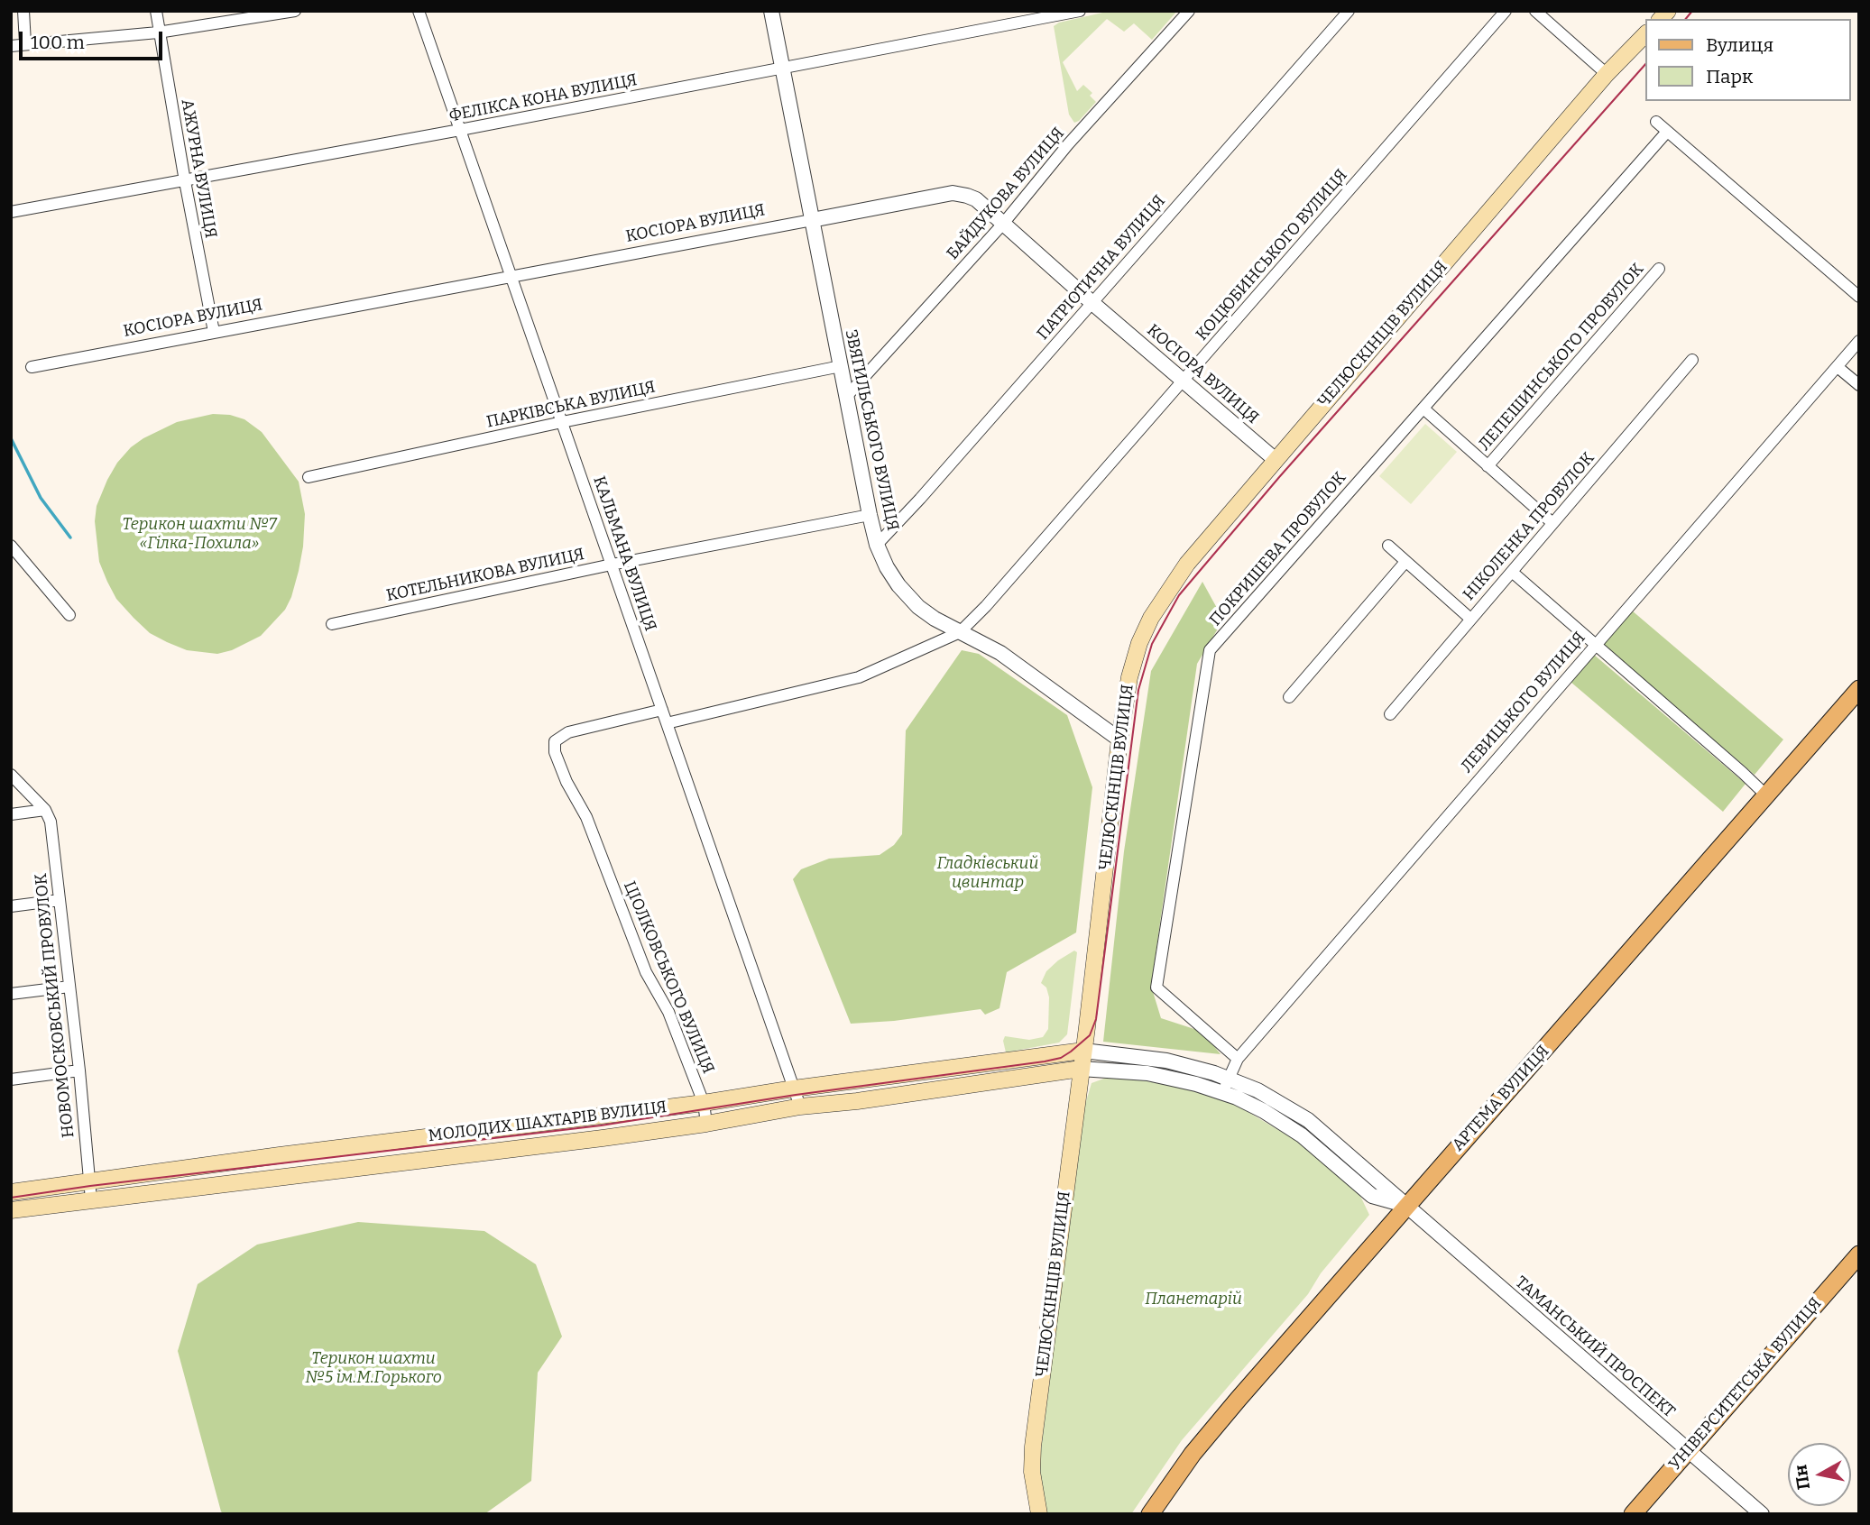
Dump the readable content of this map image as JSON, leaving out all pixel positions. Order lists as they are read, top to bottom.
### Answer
{
  "streets": {
    "main road": [
      "ЧЕЛЮСКІНЦІВ ВУЛИЦЯ",
      "АРТЕМА ВУЛИЦЯ",
      "МОЛОДИХ ШАХТАРІВ ВУЛИЦЯ",
      "УНІВЕРСИТЕТСЬКА ВУЛИЦЯ"
    ],
    "street": [
      "ФЕЛІКСА КОНА ВУЛИЦЯ",
      "АЖУРНА ВУЛИЦЯ",
      "БАЙДУКОВА ВУЛИЦЯ",
      "КОСІОРА ВУЛИЦЯ",
      "КОЦЮБИНСЬКОГО ВУЛИЦЯ",
      "ПАТРІОТИЧНА ВУЛИЦЯ",
      "ЛЕПЕШИНСЬКОГО ПРОВУЛОК",
      "ПАРКІВСЬКА ВУЛИЦЯ",
      "ЗВЯГИЛЬСЬКОГО ВУЛИЦЯ",
      "НІКОЛЕНКА ПРОВУЛОК",
      "ПОКРИШЕВА ПРОВУЛОК",
      "КАЛЬМАНА ВУЛИЦЯ",
      "КОТЕЛЬНИКОВА ВУЛИЦЯ",
      "ЛЕВИЦЬКОГО ВУЛИЦЯ",
      "ЦІОЛКОВСЬКОГО ВУЛИЦЯ",
      "НОВОМОСКОВСЬКИЙ ПРОВУЛОК",
      "ТАМАНСЬКИЙ ПРОСПЕКТ"
    ]
  },
  "crossings": [
    ["ФЕЛІКСА КОНА ВУЛИЦЯ", "АЖУРНА ВУЛИЦЯ"],
    ["ФЕЛІКСА КОНА ВУЛИЦЯ", "ЗВЯГИЛЬСЬКОГО ВУЛИЦЯ"],
    ["ФЕЛІКСА КОНА ВУЛИЦЯ", "КАЛЬМАНА ВУЛИЦЯ"],
    ["АЖУРНА ВУЛИЦЯ", "КОСІОРА ВУЛИЦЯ"],
    ["БАЙДУКОВА ВУЛИЦЯ", "КОСІОРА ВУЛИЦЯ"],
    ["БАЙДУКОВА ВУЛИЦЯ", "ЗВЯГИЛЬСЬКОГО ВУЛИЦЯ"],
    ["КОСІОРА ВУЛИЦЯ", "КОЦЮБИНСЬКОГО ВУЛИЦЯ"],
    ["КОСІОРА ВУЛИЦЯ", "ПАТРІОТИЧНА ВУЛИЦЯ"],
    ["КОСІОРА ВУЛИЦЯ", "ЧЕЛЮСКІНЦІВ ВУЛИЦЯ"],
    ["КОСІОРА ВУЛИЦЯ", "ЗВЯГИЛЬСЬКОГО ВУЛИЦЯ"],
    ["КОСІОРА ВУЛИЦЯ", "КАЛЬМАНА ВУЛИЦЯ"],
    ["КОЦЮБИНСЬКОГО ВУЛИЦЯ", "ЗВЯГИЛЬСЬКОГО ВУЛИЦЯ"],
    ["ПАТРІОТИЧНА ВУЛИЦЯ", "ЗВЯГИЛЬСЬКОГО ВУЛИЦЯ"],
    ["ЧЕЛЮСКІНЦІВ ВУЛИЦЯ", "ЗВЯГИЛЬСЬКОГО ВУЛИЦЯ"],
    ["ЧЕЛЮСКІНЦІВ ВУЛИЦЯ", "МОЛОДИХ ШАХТАРІВ ВУЛИЦЯ"],
    ["ЧЕЛЮСКІНЦІВ ВУЛИЦЯ", "ТАМАНСЬКИЙ ПРОСПЕКТ"],
    ["ПАРКІВСЬКА ВУЛИЦЯ", "ЗВЯГИЛЬСЬКОГО ВУЛИЦЯ"],
    ["ПАРКІВСЬКА ВУЛИЦЯ", "КАЛЬМАНА ВУЛИЦЯ"],
    ["ЗВЯГИЛЬСЬКОГО ВУЛИЦЯ", "КОТЕЛЬНИКОВА ВУЛИЦЯ"],
    ["ПОКРИШЕВА ПРОВУЛОК", "ЛЕВИЦЬКОГО ВУЛИЦЯ"],
    ["КАЛЬМАНА ВУЛИЦЯ", "КОТЕЛЬНИКОВА ВУЛИЦЯ"],
    ["КАЛЬМАНА ВУЛИЦЯ", "ЦІОЛКОВСЬКОГО ВУЛИЦЯ"],
    ["КАЛЬМАНА ВУЛИЦЯ", "МОЛОДИХ ШАХТАРІВ ВУЛИЦЯ"],
    ["ЛЕВИЦЬКОГО ВУЛИЦЯ", "ТАМАНСЬКИЙ ПРОСПЕКТ"],
    ["ЦІОЛКОВСЬКОГО ВУЛИЦЯ", "МОЛОДИХ ШАХТАРІВ ВУЛИЦЯ"],
    ["НОВОМОСКОВСЬКИЙ ПРОВУЛОК", "МОЛОДИХ ШАХТАРІВ ВУЛИЦЯ"],
    ["АРТЕМА ВУЛИЦЯ", "ТАМАНСЬКИЙ ПРОСПЕКТ"],
    ["МОЛОДИХ ШАХТАРІВ ВУЛИЦЯ", "ТАМАНСЬКИЙ ПРОСПЕКТ"],
    ["ТАМАНСЬКИЙ ПРОСПЕКТ", "УНІВЕРСИТЕТСЬКА ВУЛИЦЯ"]
  ],
  "parks": [
    "Терикон шахти №7 «Гілка-Похила»",
    "Гладківський цвинтар",
    "Планетарій",
    "Терикон шахти №5 ім.М.Горького"
  ],
  "legend": ["Вулиця", "Парк"],
  "scale_bar": "100 m",
  "north": "left"
}
